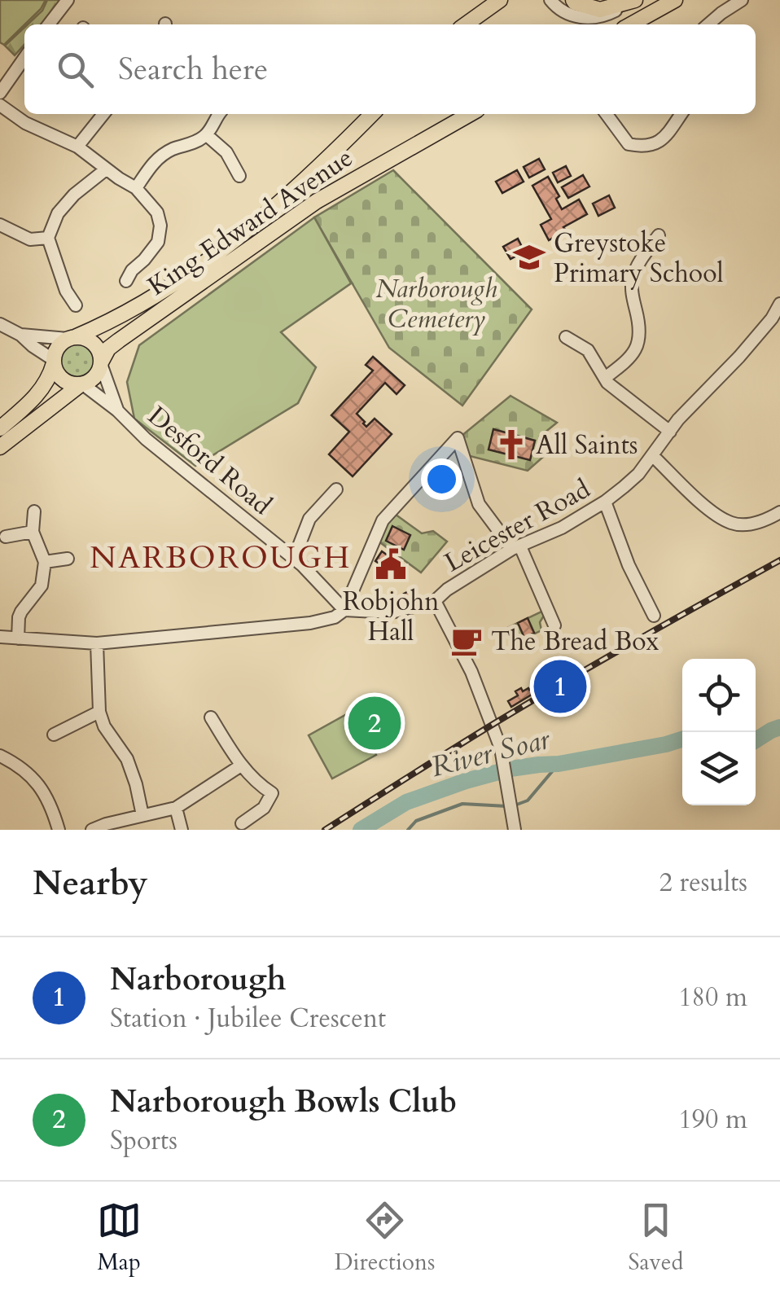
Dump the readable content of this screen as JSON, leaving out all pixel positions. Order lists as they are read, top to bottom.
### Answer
{
  "streets": {
    "main road": ["King Edward Avenue"],
    "street": ["Desford Road", "Leicester Road"]
  },
  "crossings": [
    ["King Edward Avenue", "Desford Road"]
  ],
  "districts": ["NARBOROUGH"],
  "water": ["River Soar"],
  "parks": ["Narborough Cemetery"],
  "places": {
    "school or university": ["Greystoke Primary School"],
    "church": ["All Saints"],
    "public building": ["Robjohn Hall"],
    "cafe": ["The Bread Box"]
  },
  "page": {
    "search": "Search here",
    "pins": ["1", "2"],
    "heading": ["Nearby", "2 results"],
    "list": [
      {
        "mark": "1",
        "name": "Narborough",
        "note": "Station · Jubilee Crescent",
        "value": "180 m"
      },
      {
        "mark": "2",
        "name": "Narborough Bowls Club",
        "note": "Sports",
        "value": "190 m"
      }
    ],
    "nav": ["Map", "Directions", "Saved"]
  }
}
